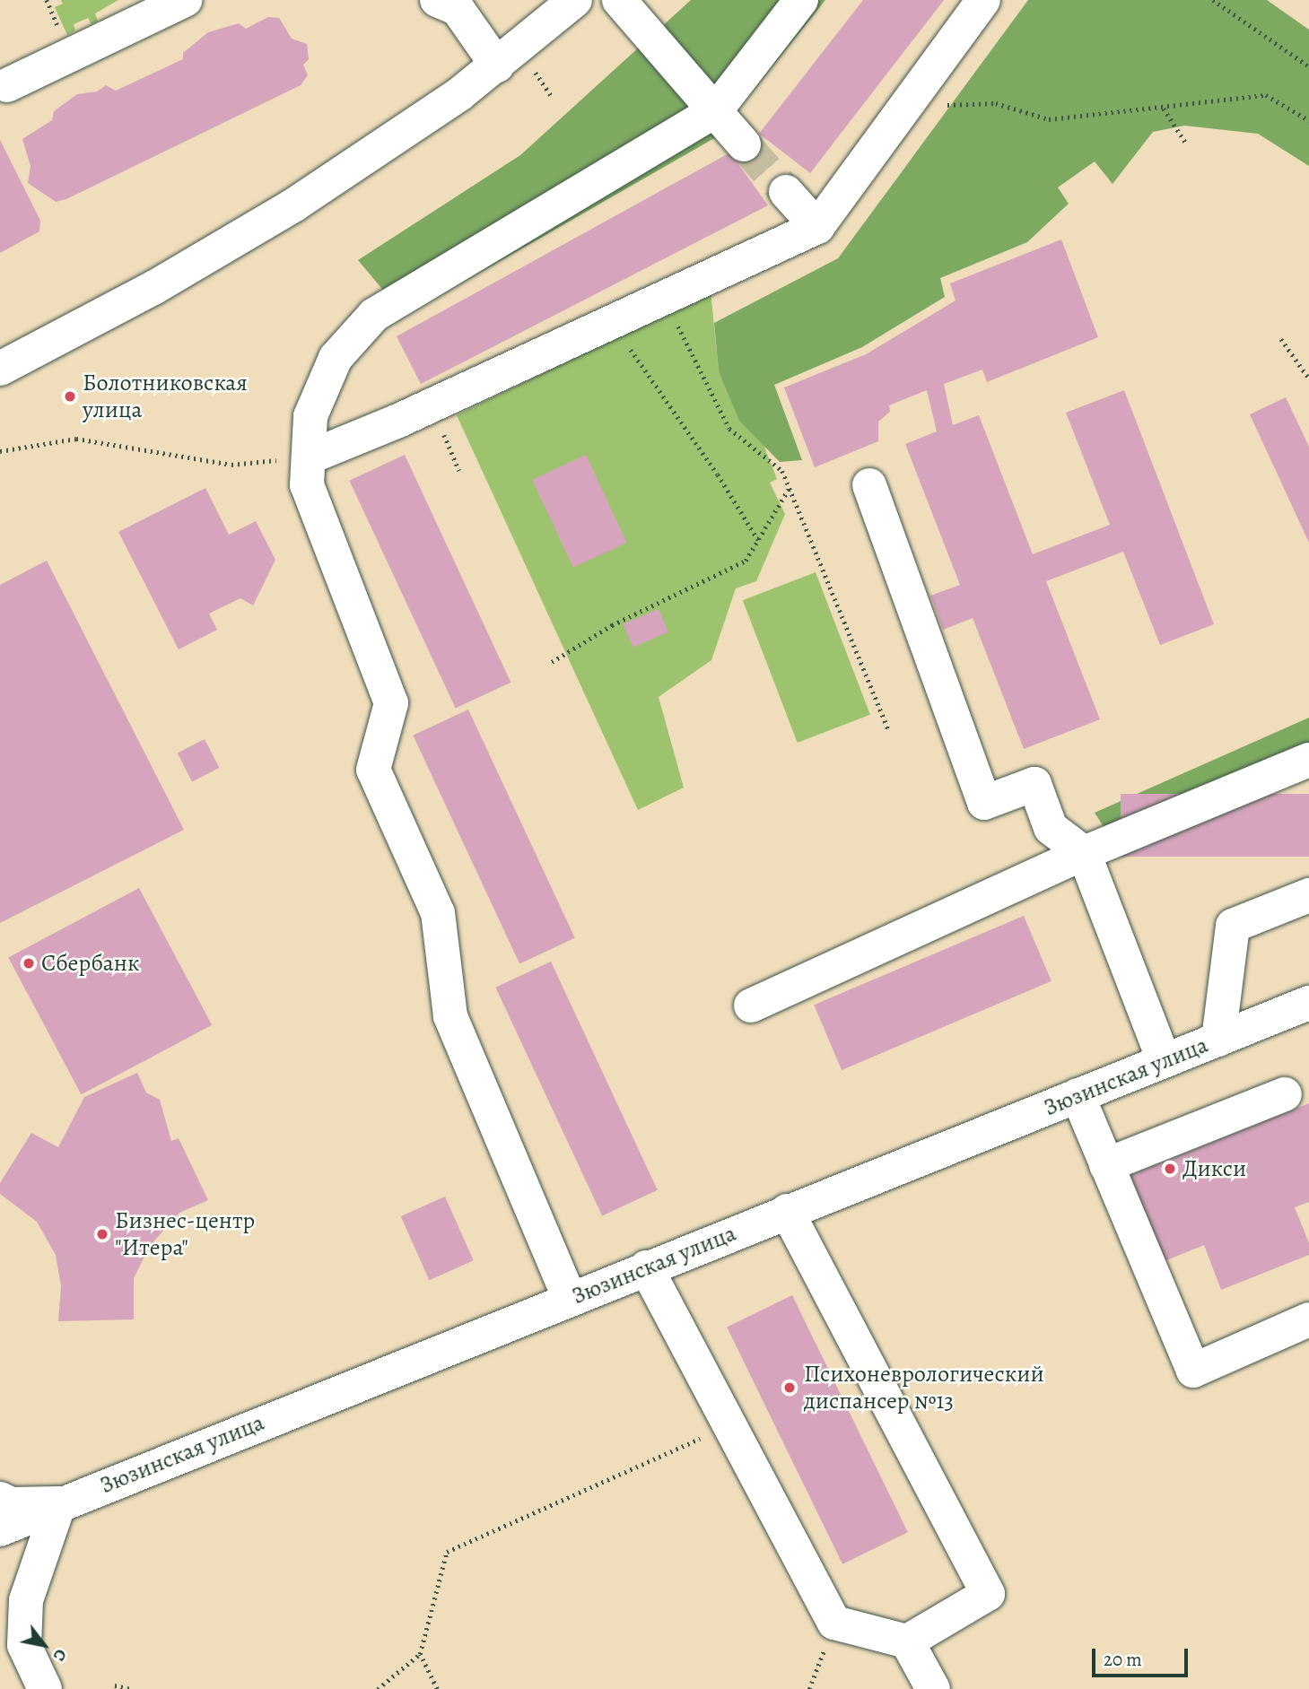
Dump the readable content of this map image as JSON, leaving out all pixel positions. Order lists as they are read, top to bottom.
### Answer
{
  "streets": {
    "street": ["Зюзинская улица"]
  },
  "places": [
    "Болотниковская улица",
    "Сбербанк",
    "Дикси",
    "Бизнес-центр \"Итера\"",
    "Психоневрологический диспансер №13"
  ],
  "scale_bar": "20 m",
  "north": "bottom right"
}
